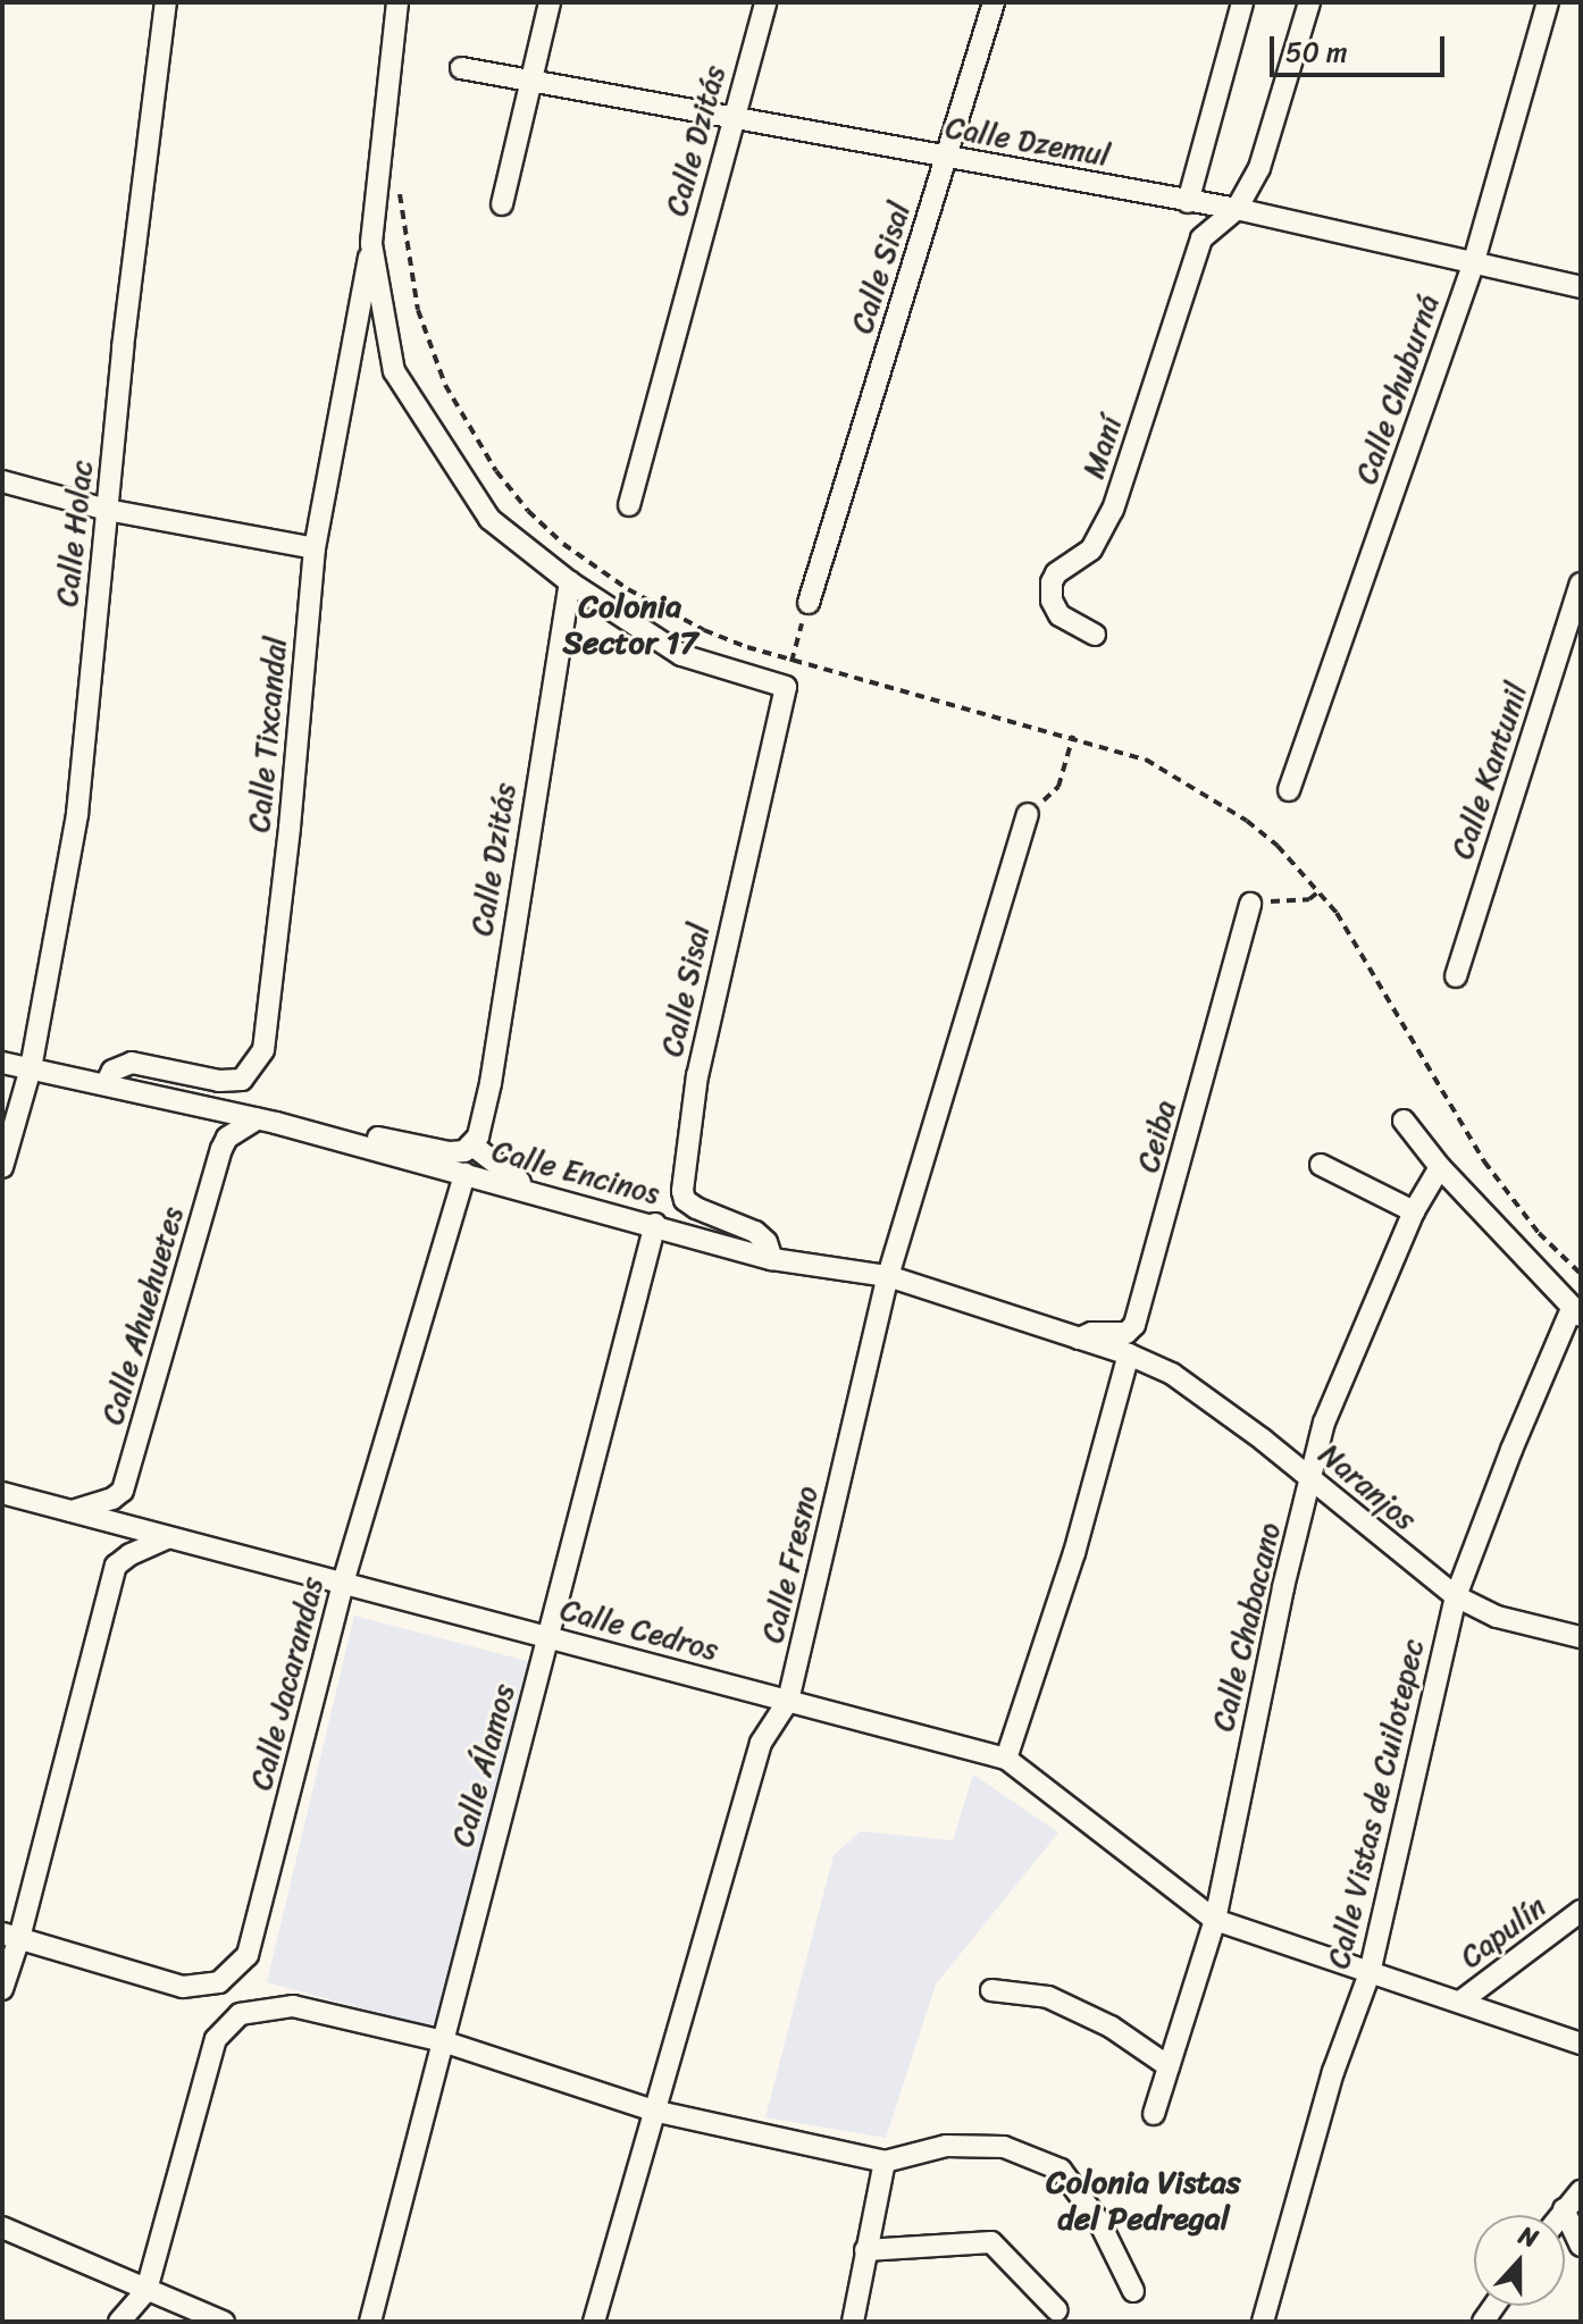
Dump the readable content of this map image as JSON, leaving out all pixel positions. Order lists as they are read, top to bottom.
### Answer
{
  "streets": {
    "street": [
      "Calle Dzitás",
      "Calle Dzemul",
      "Calle Sisal",
      "Calle Chuburná",
      "Maní",
      "Calle Holac",
      "Calle Tixcandal",
      "Calle Kantunil",
      "Ceiba",
      "Calle Encinos",
      "Calle Ahuehuetes",
      "Naranjos",
      "Calle Fresno",
      "Calle Chabacano",
      "Calle Cedros",
      "Calle Jacarandas",
      "Calle Álamos",
      "Calle Vistas de Cuilotepec",
      "Capulín"
    ]
  },
  "crossings": [
    ["Calle Dzitás", "Calle Dzemul"],
    ["Calle Dzitás", "Calle Sisal"],
    ["Calle Dzemul", "Calle Sisal"],
    ["Calle Dzemul", "Calle Chuburná"],
    ["Calle Sisal", "Calle Encinos"],
    ["Calle Holac", "Calle Encinos"],
    ["Calle Tixcandal", "Calle Encinos"],
    ["Ceiba", "Calle Encinos"],
    ["Calle Encinos", "Calle Ahuehuetes"],
    ["Calle Encinos", "Naranjos"],
    ["Calle Encinos", "Calle Fresno"],
    ["Calle Encinos", "Calle Jacarandas"],
    ["Calle Encinos", "Calle Álamos"],
    ["Calle Ahuehuetes", "Calle Cedros"],
    ["Naranjos", "Calle Chabacano"],
    ["Naranjos", "Calle Vistas de Cuilotepec"],
    ["Calle Fresno", "Calle Cedros"],
    ["Calle Chabacano", "Calle Cedros"],
    ["Calle Cedros", "Calle Jacarandas"],
    ["Calle Cedros", "Calle Álamos"],
    ["Calle Cedros", "Calle Vistas de Cuilotepec"],
    ["Calle Cedros", "Capulín"]
  ],
  "districts": ["Colonia Sector 17", "Colonia Vistas del Pedregal"],
  "scale_bar": "50 m",
  "north": "top"
}
